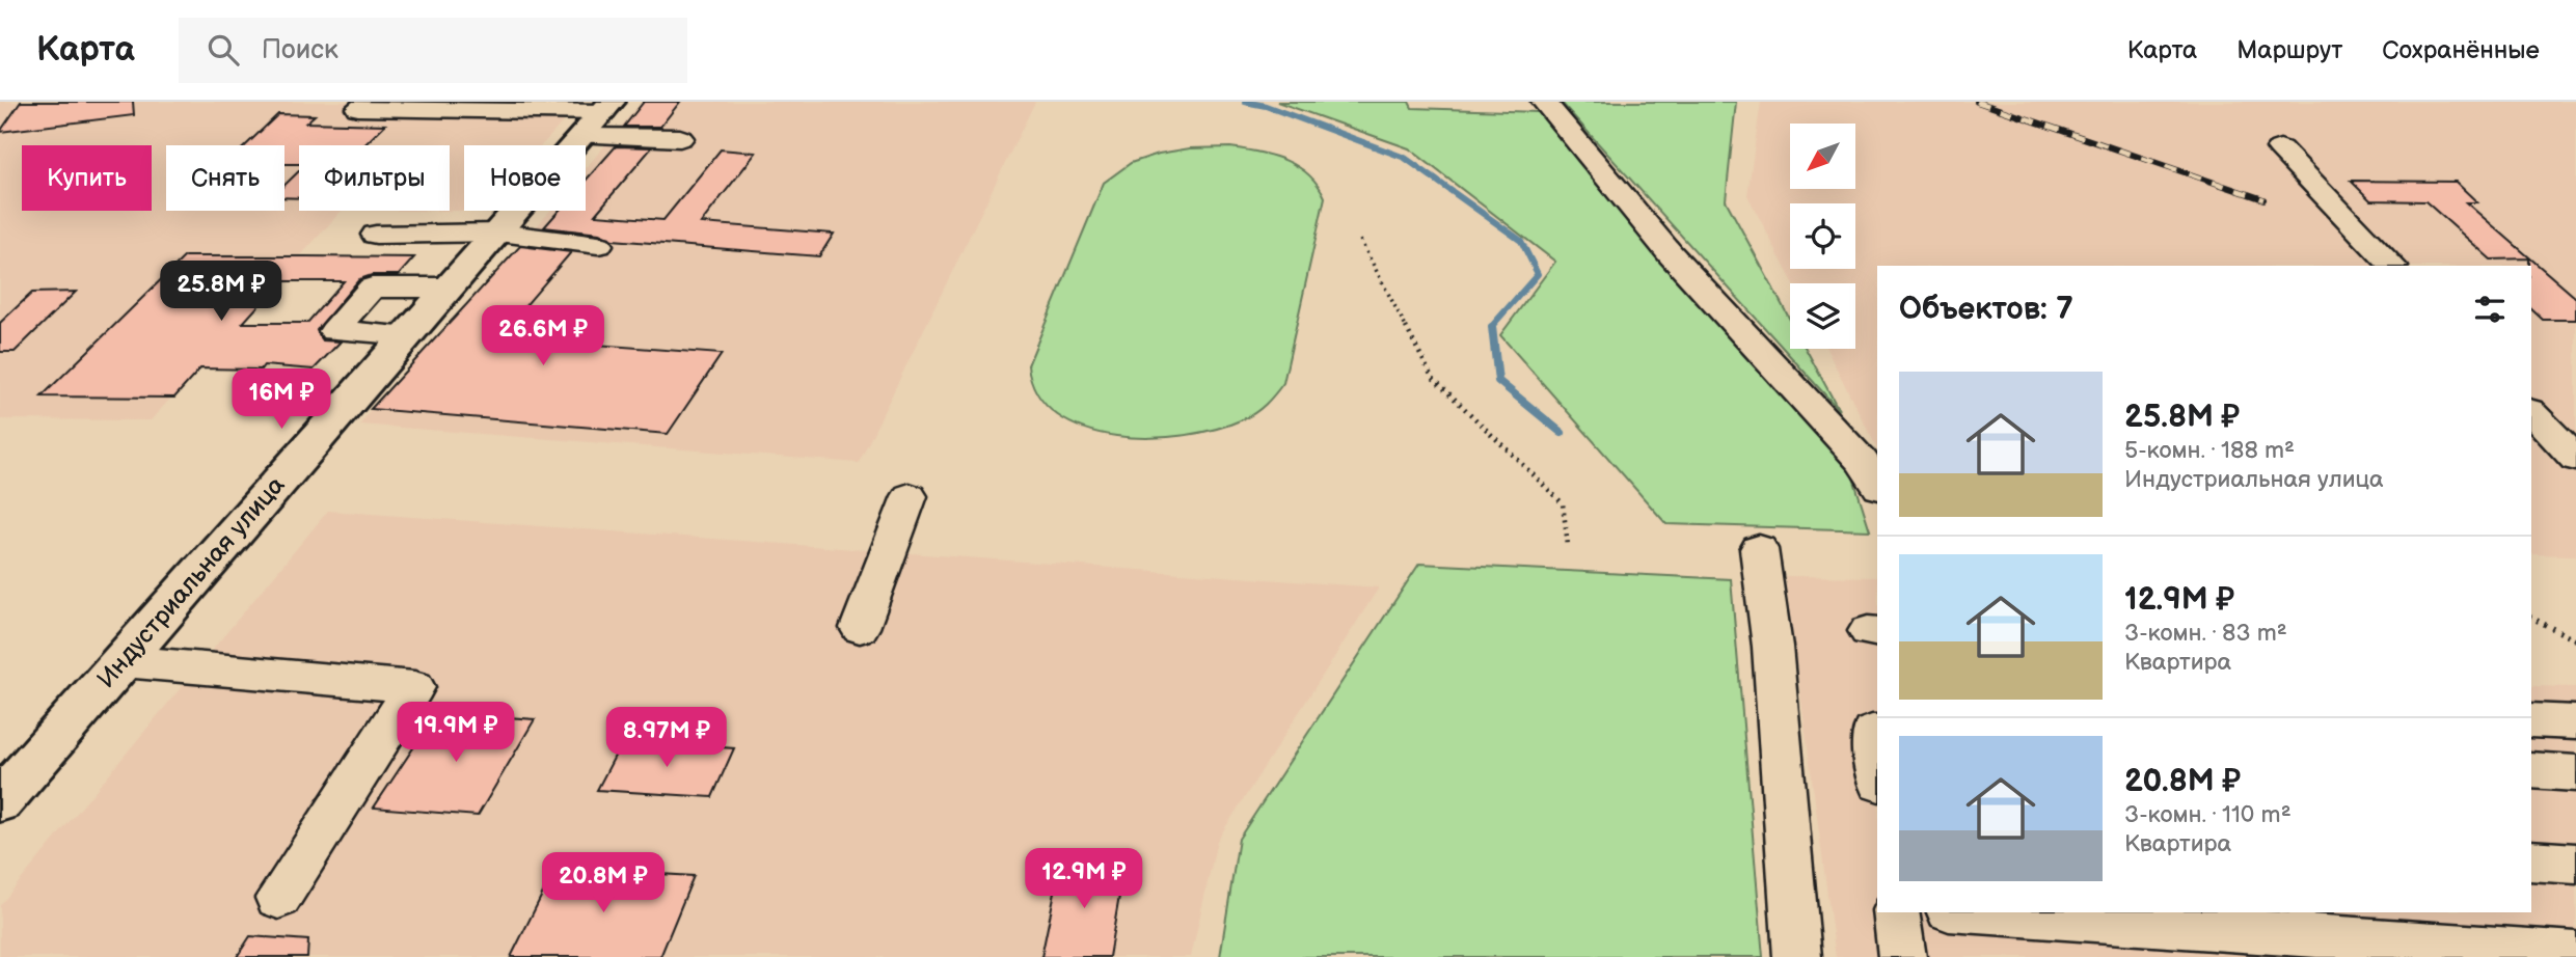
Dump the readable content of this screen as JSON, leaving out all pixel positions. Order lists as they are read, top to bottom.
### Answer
{
  "streets": {
    "main road": ["Индустриальная улица"]
  },
  "north": "bottom left",
  "page": {
    "header": "Карта",
    "search": "Поиск",
    "nav": ["Карта", "Маршрут", "Сохранённые"],
    "chip": [
      "Купить",
      "Снять",
      "Фильтры",
      "Новое"
    ],
    "price": [
      "25.8M ₽",
      "26.6M ₽",
      "16M ₽",
      "19.9M ₽",
      "8.97M ₽",
      "12.9M ₽",
      "20.8M ₽"
    ],
    "heading": "Объектов: 7",
    "list": [
      {
        "name": "25.8M ₽",
        "note": "5-комн. · 188 m² · Индустриальная улица"
      },
      {
        "name": "12.9M ₽",
        "note": "3-комн. · 83 m² · Квартира"
      },
      {
        "name": "20.8M ₽",
        "note": "3-комн. · 110 m² · Квартира"
      }
    ]
  }
}
